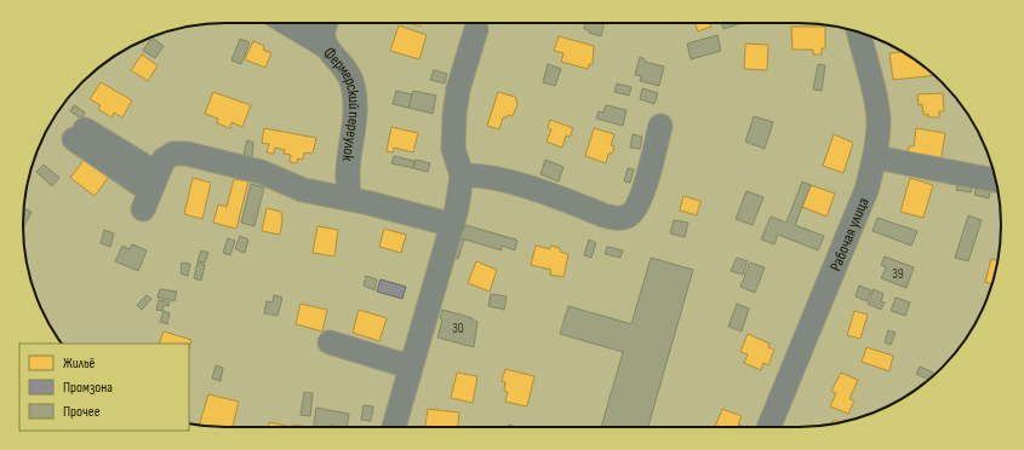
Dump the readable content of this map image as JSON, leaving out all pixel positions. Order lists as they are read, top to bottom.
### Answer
{
  "streets": {
    "street": ["Фермерский переулок", "Рабочая улица"]
  },
  "house_numbers": ["39", "30"],
  "legend": ["Жильё", "Промзона", "Прочее"]
}
